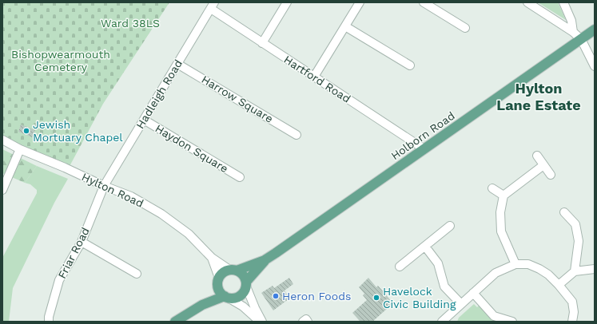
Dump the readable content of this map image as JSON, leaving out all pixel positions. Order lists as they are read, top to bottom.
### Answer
{
  "streets": {
    "main road": ["Holborn Road"],
    "street": [
      "Hartford Road",
      "Hadleigh Road",
      "Harrow Square",
      "Haydon Square",
      "Hylton Road",
      "Friar Road"
    ]
  },
  "crossings": [
    ["Hartford Road", "Hadleigh Road"],
    ["Hartford Road", "Holborn Road"],
    ["Hadleigh Road", "Harrow Square"],
    ["Hadleigh Road", "Haydon Square"],
    ["Hadleigh Road", "Hylton Road"],
    ["Hadleigh Road", "Friar Road"],
    ["Holborn Road", "Hylton Road"],
    ["Hylton Road", "Friar Road"]
  ],
  "districts": ["Hylton Lane Estate"],
  "parks": ["Ward 38LS", "Bishopwearmouth Cemetery"],
  "places": ["Jewish Mortuary Chapel", "Heron Foods", "Havelock Civic Building"]
}
